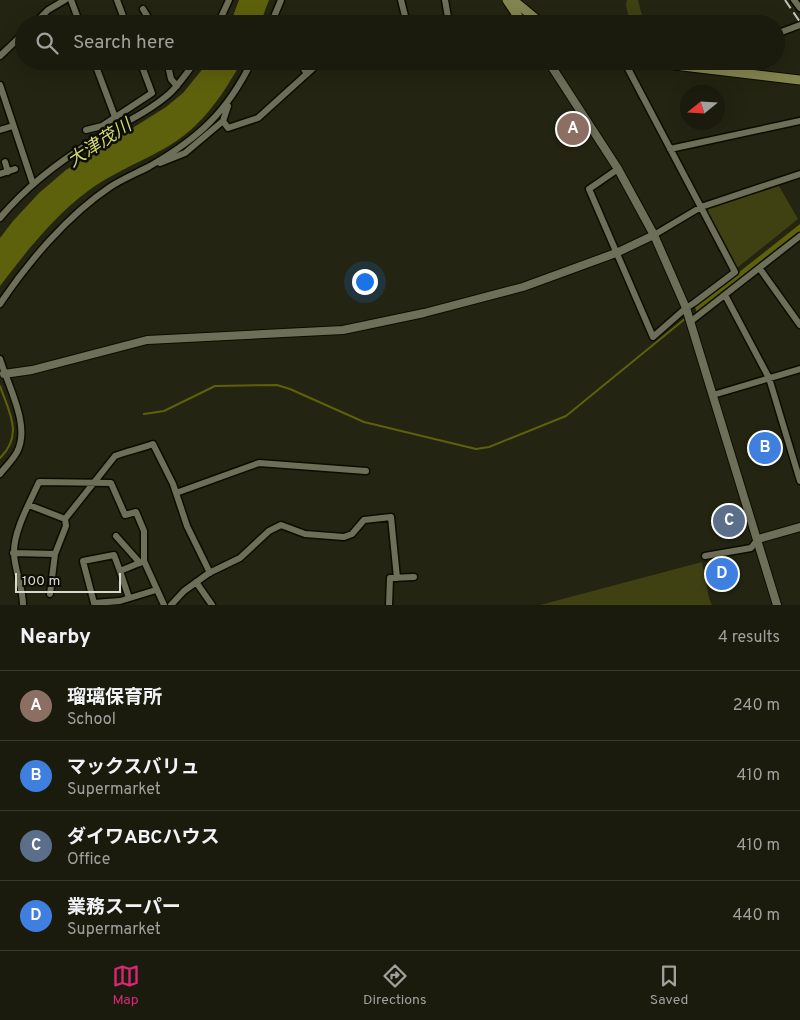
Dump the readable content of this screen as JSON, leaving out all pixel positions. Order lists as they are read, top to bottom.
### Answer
{
  "water": ["大津茂川"],
  "scale_bar": "100 m",
  "north": "left",
  "page": {
    "search": "Search here",
    "pins": [
      "A",
      "B",
      "C",
      "D"
    ],
    "scale": "100 m",
    "heading": ["Nearby", "4 results"],
    "list": [
      {
        "mark": "A",
        "name": "瑠璃保育所",
        "note": "School",
        "value": "240 m"
      },
      {
        "mark": "B",
        "name": "マックスバリュ",
        "note": "Supermarket",
        "value": "410 m"
      },
      {
        "mark": "C",
        "name": "ダイワABCハウス",
        "note": "Office",
        "value": "410 m"
      },
      {
        "mark": "D",
        "name": "業務スーパー",
        "note": "Supermarket",
        "value": "440 m"
      }
    ],
    "nav": ["Map", "Directions", "Saved"]
  }
}
